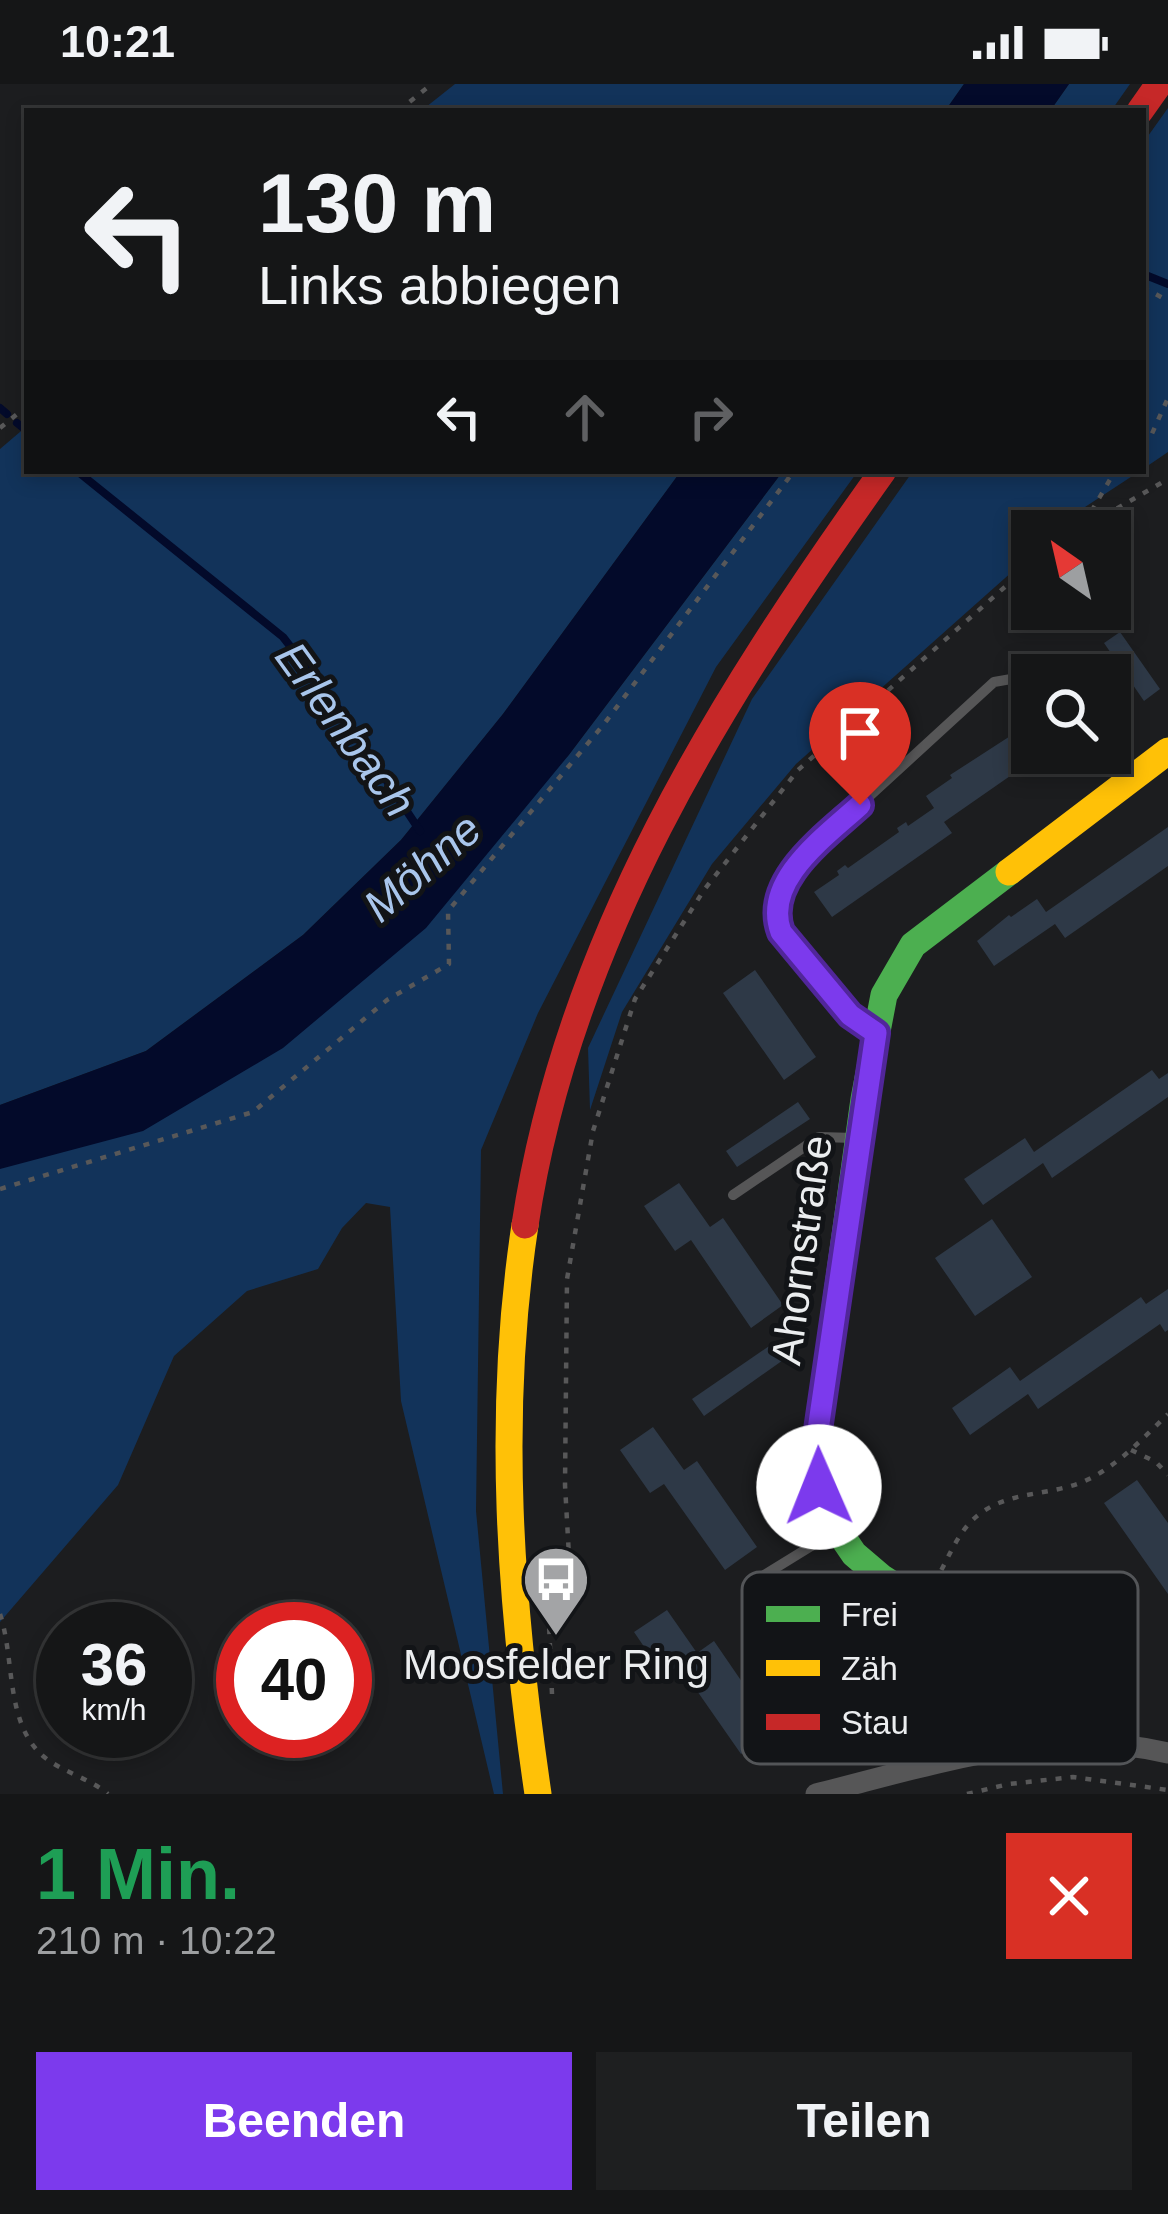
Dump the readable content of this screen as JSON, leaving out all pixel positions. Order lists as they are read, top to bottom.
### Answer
{
  "streets": {
    "main road": ["Ahornstraße"]
  },
  "water": ["Erlenbach", "Möhne"],
  "places": {
    "bus stop": ["Moosfelder Ring"]
  },
  "legend": ["Frei", "Zäh", "Stau"],
  "north": "top left",
  "page": {
    "status": "10:21",
    "turn": ["130 m", "Links abbiegen"],
    "speed": "36 km/h",
    "limit": "40",
    "heading": ["1 Min.", "210 m · 10:22"],
    "buttons": ["Beenden", "Teilen"]
  }
}
